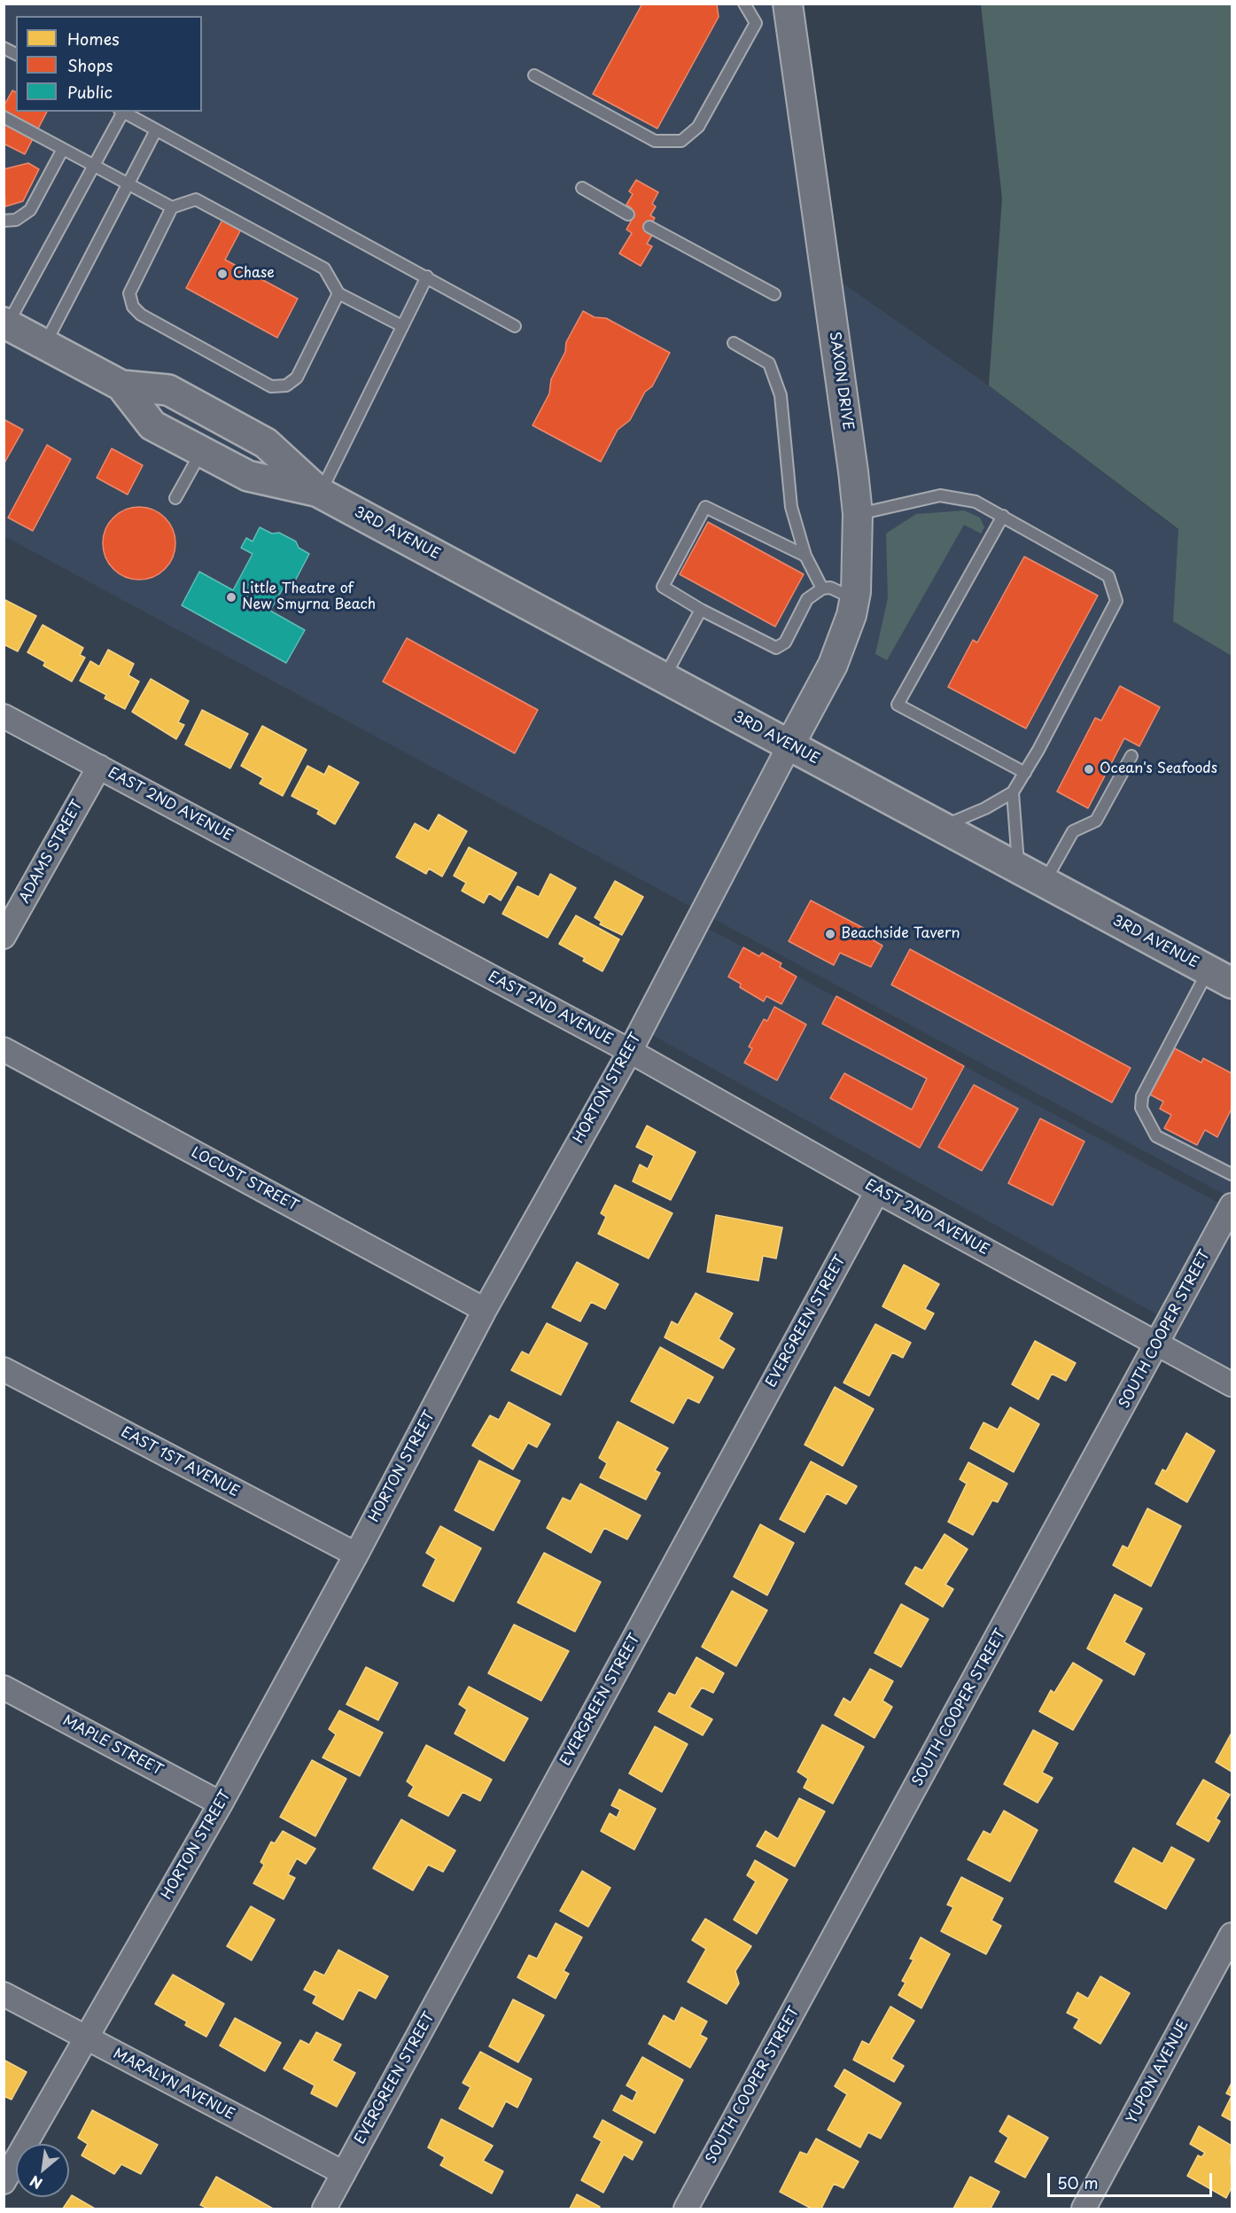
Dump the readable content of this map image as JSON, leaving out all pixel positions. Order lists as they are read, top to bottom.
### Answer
{
  "streets": {
    "main road": ["3RD AVENUE"],
    "street": [
      "SAXON DRIVE",
      "EAST 2ND AVENUE",
      "ADAMS STREET",
      "HORTON STREET",
      "LOCUST STREET",
      "EVERGREEN STREET",
      "SOUTH COOPER STREET",
      "EAST 1ST AVENUE",
      "MAPLE STREET",
      "YUPON AVENUE",
      "MARALYN AVENUE"
    ]
  },
  "crossings": [
    ["SAXON DRIVE", "3RD AVENUE"],
    ["SAXON DRIVE", "HORTON STREET"],
    ["3RD AVENUE", "HORTON STREET"],
    ["EAST 2ND AVENUE", "ADAMS STREET"],
    ["EAST 2ND AVENUE", "HORTON STREET"],
    ["EAST 2ND AVENUE", "EVERGREEN STREET"],
    ["EAST 2ND AVENUE", "SOUTH COOPER STREET"],
    ["HORTON STREET", "LOCUST STREET"],
    ["HORTON STREET", "EAST 1ST AVENUE"],
    ["HORTON STREET", "MAPLE STREET"],
    ["HORTON STREET", "MARALYN AVENUE"],
    ["EVERGREEN STREET", "MARALYN AVENUE"]
  ],
  "places": [
    "Chase",
    "Little Theatre of New Smyrna Beach",
    "Ocean's Seafoods",
    "Beachside Tavern"
  ],
  "legend": ["Homes", "Shops", "Public"],
  "scale_bar": "50 m",
  "north": "bottom left"
}
